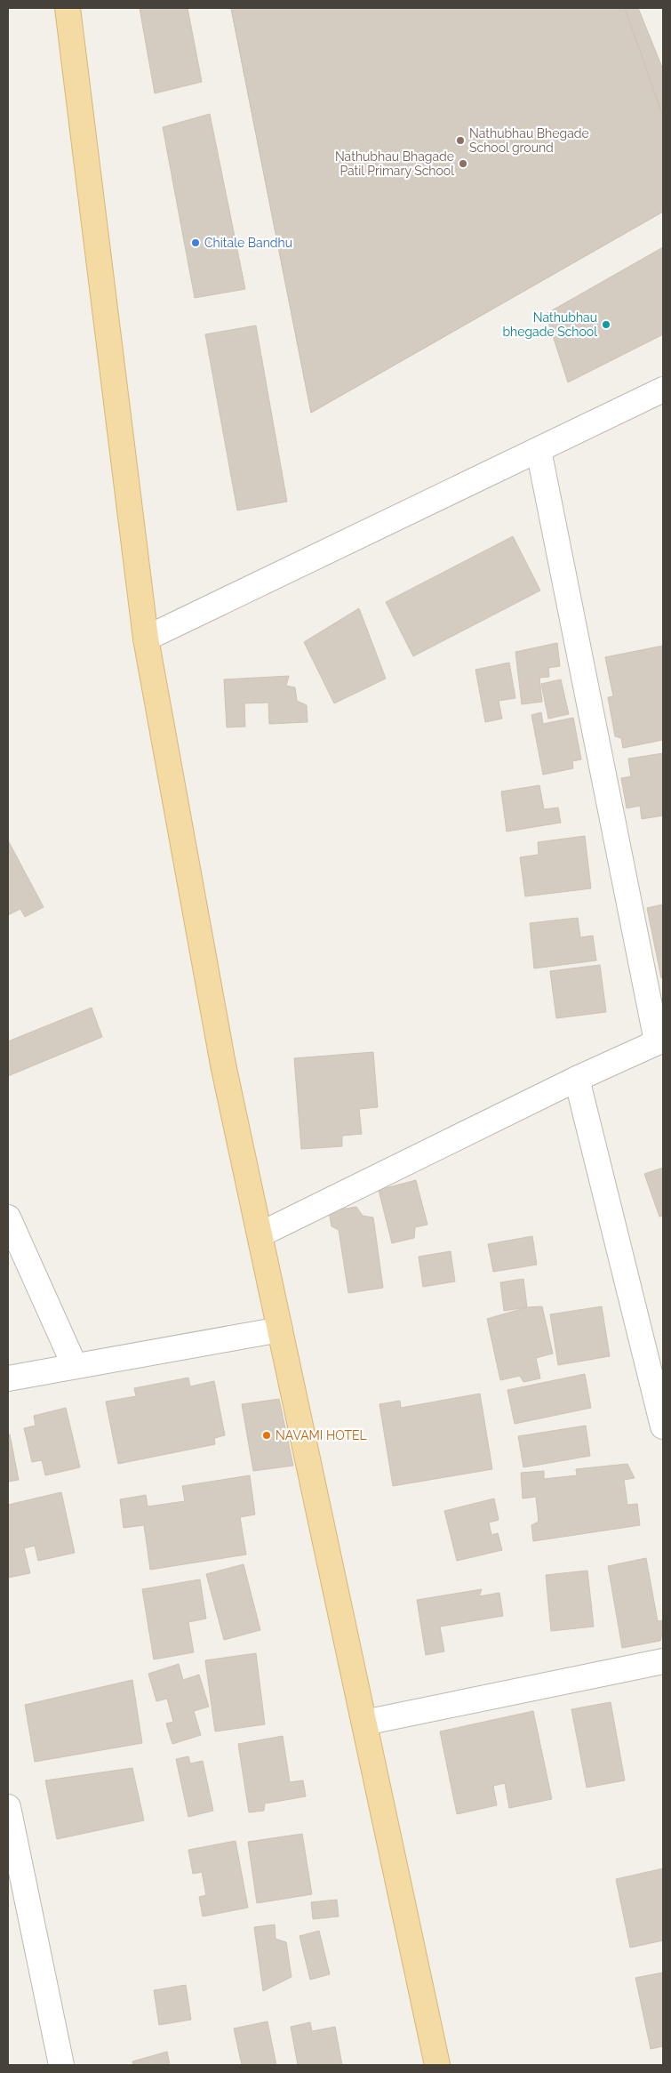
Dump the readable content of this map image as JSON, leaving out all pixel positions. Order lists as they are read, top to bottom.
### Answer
{
  "places": [
    "Nathubhau Bhegade School ground",
    "Nathubhau Bhagade Patil Primary School",
    "Chitale Bandhu",
    "Nathubhau bhegade School",
    "NAVAMI HOTEL"
  ]
}
